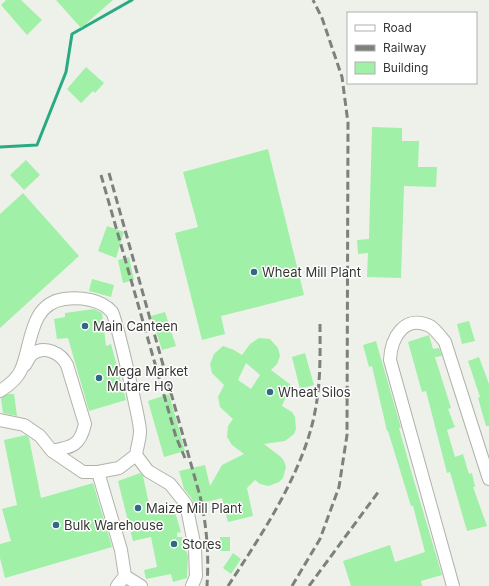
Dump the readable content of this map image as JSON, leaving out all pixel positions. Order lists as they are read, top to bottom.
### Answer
{
  "places": [
    "Wheat Mill Plant",
    "Main Canteen",
    "Mega Market Mutare HQ",
    "Wheat Silos",
    "Maize Mill Plant",
    "Bulk Warehouse",
    "Stores"
  ],
  "legend": ["Road", "Railway", "Building"]
}
